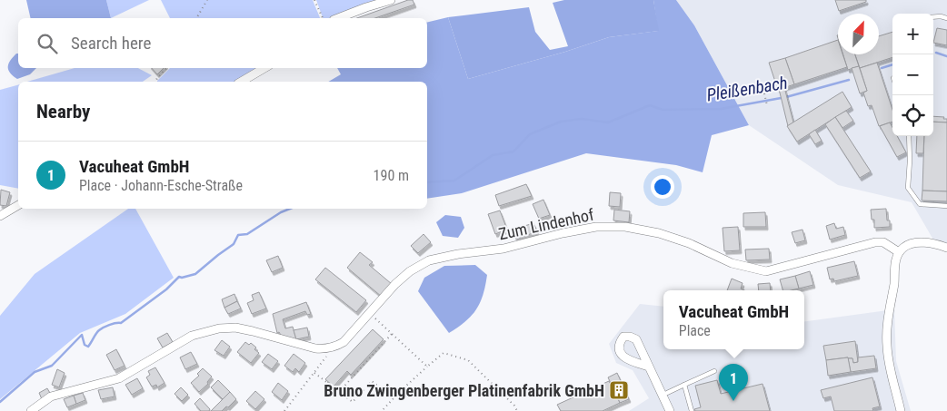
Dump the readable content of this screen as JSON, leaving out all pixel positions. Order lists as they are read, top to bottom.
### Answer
{
  "streets": {
    "street": ["Zum Lindenhof"]
  },
  "water": ["Pleißenbach"],
  "places": {
    "building": ["Bruno Zwingenberger Platinenfabrik GmbH"]
  },
  "north": "top right",
  "page": {
    "map_buttons": ["+", "−"],
    "search": "Search here",
    "heading": "Nearby",
    "list": [
      {
        "mark": "1",
        "name": "Vacuheat GmbH",
        "note": "Place · Johann-Esche-Straße",
        "value": "190 m"
      }
    ],
    "popup": ["Vacuheat GmbH", "Place"],
    "pins": "1"
  }
}
